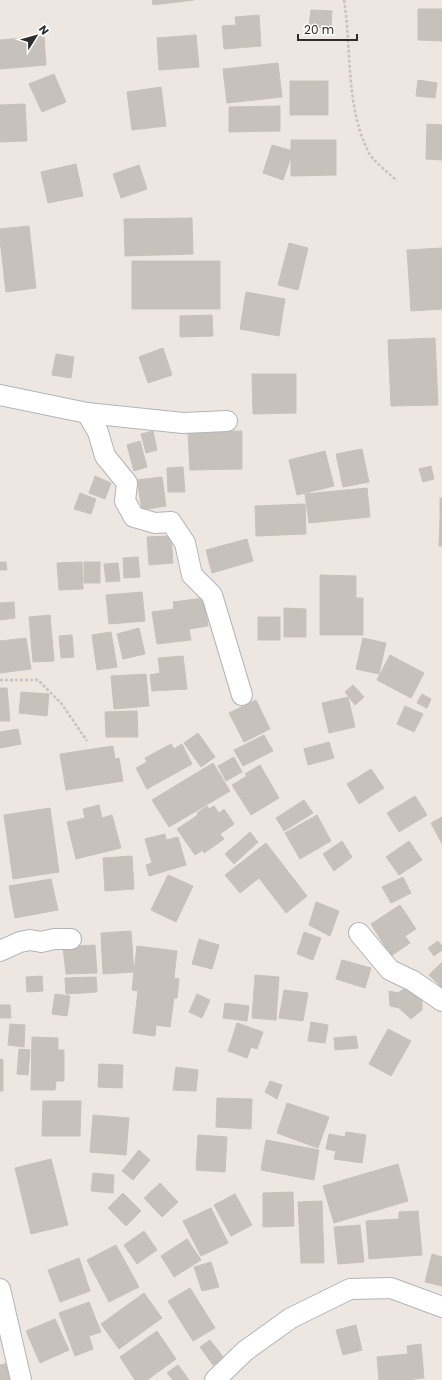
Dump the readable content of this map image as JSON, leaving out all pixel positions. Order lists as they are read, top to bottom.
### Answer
{
  "scale_bar": "20 m",
  "north": "top right"
}
